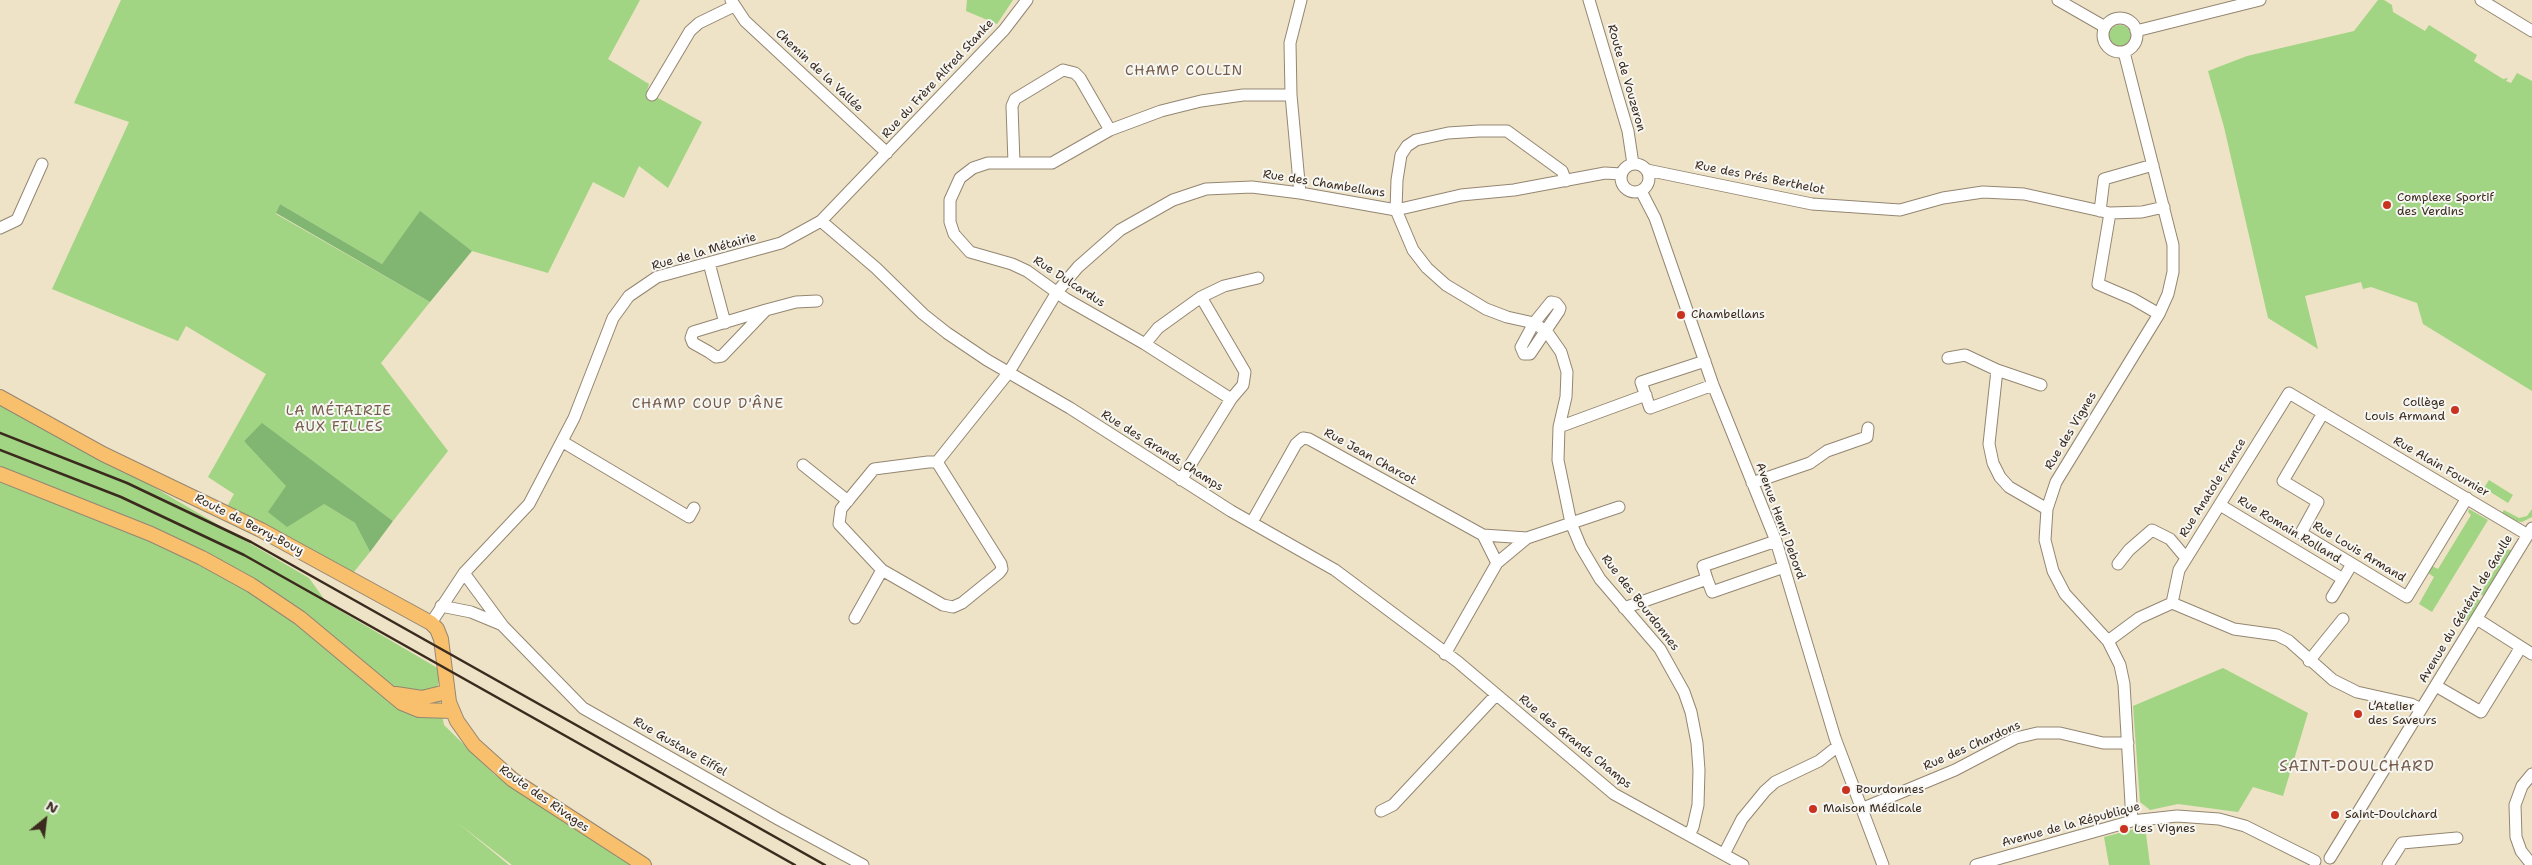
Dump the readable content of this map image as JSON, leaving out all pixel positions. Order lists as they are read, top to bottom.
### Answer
{
  "streets": {
    "main road": ["Route de Berry-Bouy", "Route des Rivages"],
    "street": [
      "Chemin de la Vallée",
      "Route de Vouzeron",
      "Rue du Frère Alfred Stanke",
      "Rue des Prés Berthelot",
      "Rue des Chambellans",
      "Rue de la Métairie",
      "Rue Dulcardus",
      "Rue des Vignes",
      "Rue des Grands Champs",
      "Rue Jean Charcot",
      "Rue Alain Fournier",
      "Rue Anatole France",
      "Avenue Henri Debord",
      "Rue Romain Rolland",
      "Rue Louis Armand",
      "Rue des Bourdonnes",
      "Avenue du Général de Gaulle",
      "Rue des Chardons",
      "Rue Gustave Eiffel",
      "Avenue de la République"
    ]
  },
  "crossings": [
    ["Chemin de la Vallée", "Rue du Frère Alfred Stanke"],
    ["Chemin de la Vallée", "Rue de la Métairie"],
    ["Route de Vouzeron", "Rue des Prés Berthelot"],
    ["Route de Vouzeron", "Rue des Chambellans"],
    ["Route de Vouzeron", "Avenue Henri Debord"],
    ["Rue du Frère Alfred Stanke", "Rue de la Métairie"],
    ["Rue des Prés Berthelot", "Rue des Chambellans"],
    ["Rue des Prés Berthelot", "Rue des Vignes"],
    ["Rue des Prés Berthelot", "Avenue Henri Debord"],
    ["Rue des Chambellans", "Rue Dulcardus"],
    ["Rue des Chambellans", "Rue des Grands Champs"],
    ["Rue des Chambellans", "Avenue Henri Debord"],
    ["Rue des Chambellans", "Rue des Bourdonnes"],
    ["Rue de la Métairie", "Rue des Grands Champs"],
    ["Rue de la Métairie", "Route de Berry-Bouy"],
    ["Rue de la Métairie", "Rue Gustave Eiffel"],
    ["Rue des Vignes", "Rue des Chardons"],
    ["Rue des Vignes", "Avenue de la République"],
    ["Rue des Grands Champs", "Rue Jean Charcot"],
    ["Rue des Grands Champs", "Rue des Bourdonnes"],
    ["Rue Jean Charcot", "Rue des Bourdonnes"],
    ["Rue Alain Fournier", "Rue Anatole France"],
    ["Rue Alain Fournier", "Rue Louis Armand"],
    ["Rue Alain Fournier", "Avenue du Général de Gaulle"],
    ["Rue Anatole France", "Rue Romain Rolland"],
    ["Avenue Henri Debord", "Rue des Chardons"],
    ["Rue Romain Rolland", "Rue Louis Armand"]
  ],
  "districts": [
    "CHAMP COLLIN",
    "CHAMP COUP D'ÂNE",
    "LA MÉTAIRIE AUX FILLES",
    "SAINT-DOULCHARD"
  ],
  "places": [
    "Complexe Sportif des Verdins",
    "Chambellans",
    "Collège Louis Armand",
    "L’Atelier des Saveurs",
    "Bourdonnes",
    "Maison Médicale",
    "Saint-Doulchard",
    "Les Vignes"
  ],
  "north": "top right"
}
